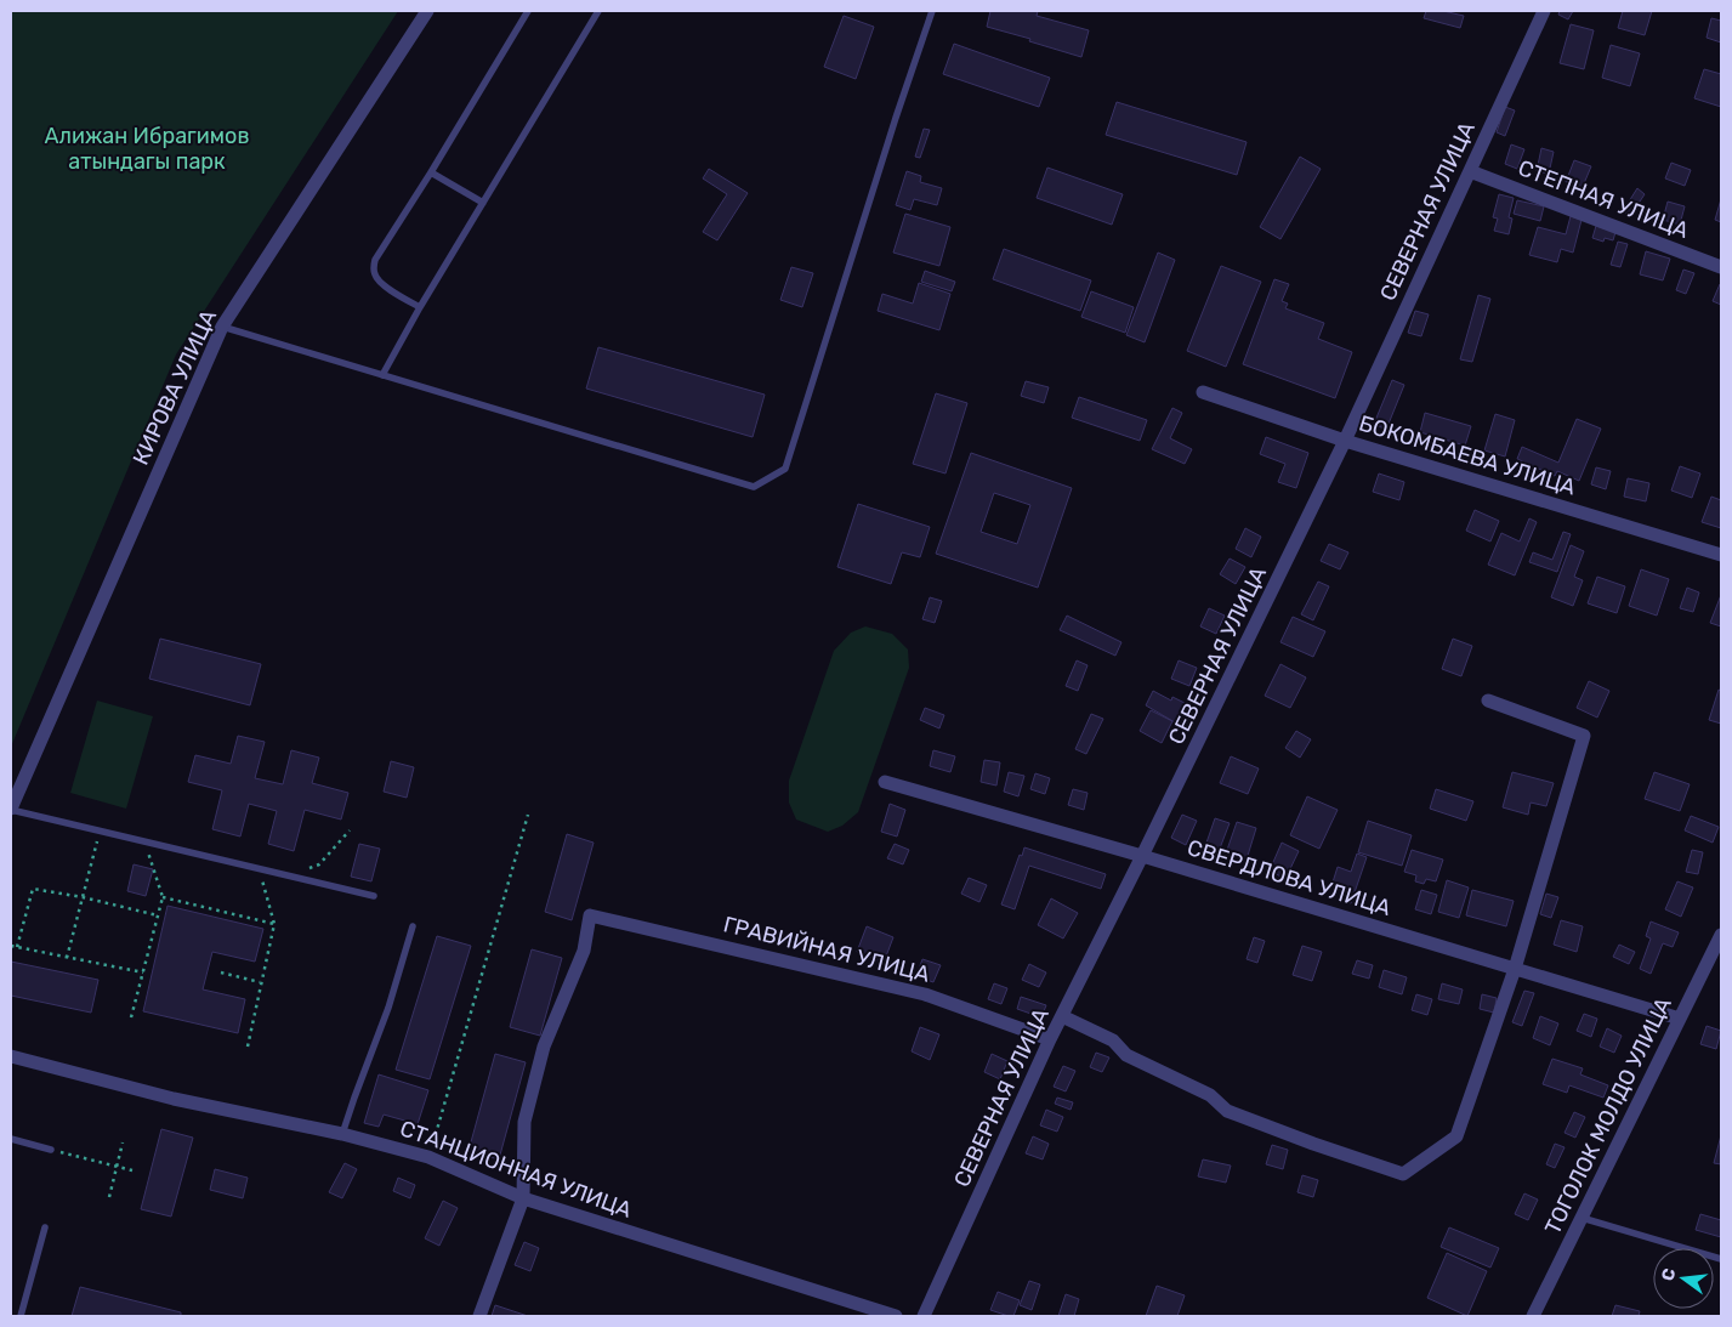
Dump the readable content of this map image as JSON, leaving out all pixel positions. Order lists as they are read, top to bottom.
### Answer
{
  "streets": {
    "street": [
      "СТЕПНАЯ УЛИЦА",
      "СЕВЕРНАЯ УЛИЦА",
      "КИРОВА УЛИЦА",
      "БОКОМБАЕВА УЛИЦА",
      "СВЕРДЛОВА УЛИЦА",
      "ГРАВИЙНАЯ УЛИЦА",
      "ТОГОЛОК МОЛДО УЛИЦА",
      "СТАНЦИОННАЯ УЛИЦА"
    ]
  },
  "crossings": [
    ["СТЕПНАЯ УЛИЦА", "СЕВЕРНАЯ УЛИЦА"],
    ["СЕВЕРНАЯ УЛИЦА", "БОКОМБАЕВА УЛИЦА"],
    ["СЕВЕРНАЯ УЛИЦА", "СВЕРДЛОВА УЛИЦА"],
    ["СЕВЕРНАЯ УЛИЦА", "ГРАВИЙНАЯ УЛИЦА"],
    ["СВЕРДЛОВА УЛИЦА", "ТОГОЛОК МОЛДО УЛИЦА"],
    ["ГРАВИЙНАЯ УЛИЦА", "СТАНЦИОННАЯ УЛИЦА"]
  ],
  "parks": ["Алижан Ибрагимов атындагы парк"],
  "north": "left"
}
